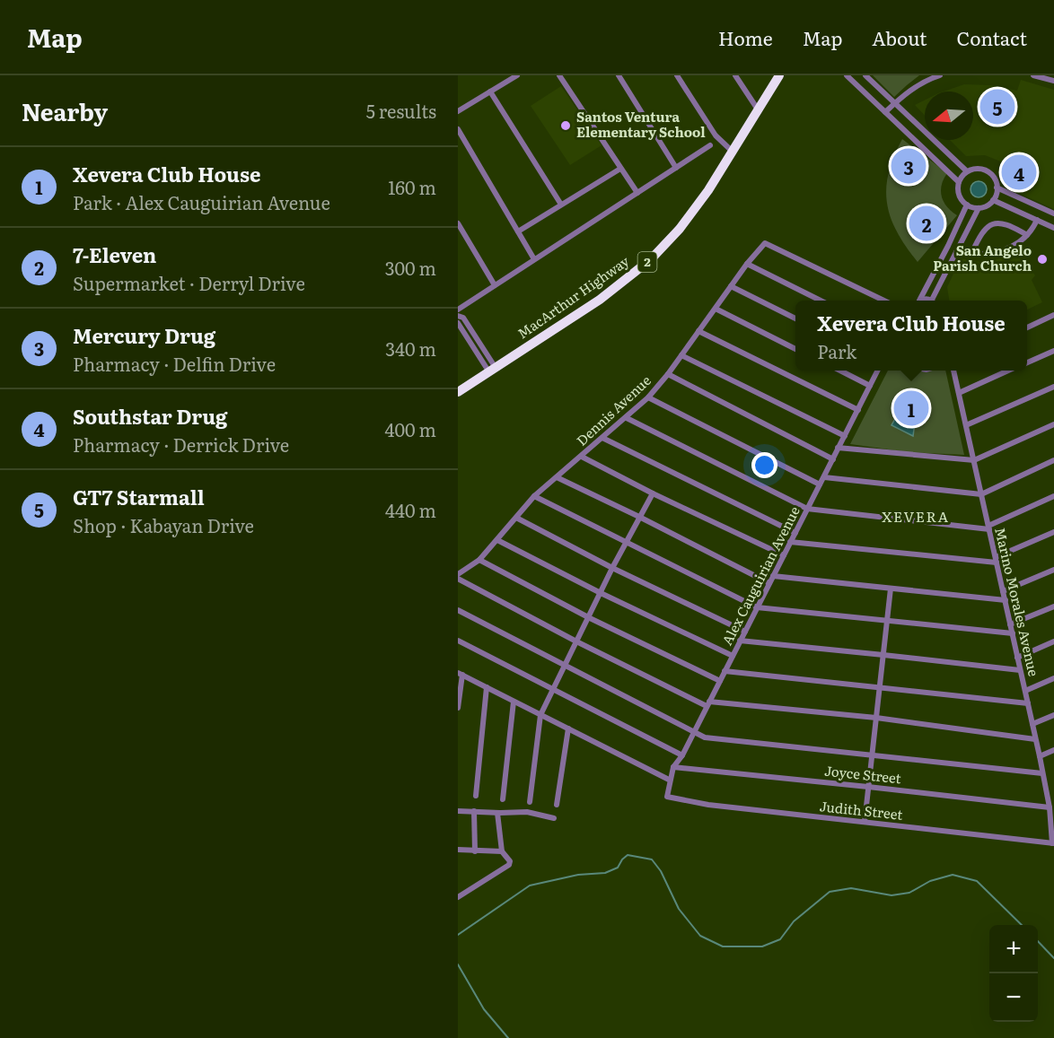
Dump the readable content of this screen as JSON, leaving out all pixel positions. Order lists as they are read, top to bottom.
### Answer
{
  "streets": {
    "highway": ["2", "MacArthur Highway"],
    "street": [
      "Dennis Avenue",
      "Alex Cauguirian Avenue",
      "Marino Morales Avenue",
      "Joyce Street",
      "Judith Street"
    ]
  },
  "crossings": [
    ["Alex Cauguirian Avenue", "Joyce Street"],
    ["Alex Cauguirian Avenue", "Judith Street"],
    ["Marino Morales Avenue", "Joyce Street"],
    ["Marino Morales Avenue", "Judith Street"]
  ],
  "districts": ["XEVERA"],
  "places": ["Santos Ventura Elementary School", "San Angelo Parish Church"],
  "north": "left",
  "page": {
    "header": "Map",
    "nav": [
      "Home",
      "Map",
      "About",
      "Contact"
    ],
    "heading": ["Nearby", "5 results"],
    "pins": [
      "5",
      "3",
      "4",
      "2",
      "1"
    ],
    "list": [
      {
        "mark": "1",
        "name": "Xevera Club House",
        "note": "Park · Alex Cauguirian Avenue",
        "value": "160 m"
      },
      {
        "mark": "2",
        "name": "7-Eleven",
        "note": "Supermarket · Derryl Drive",
        "value": "300 m"
      },
      {
        "mark": "3",
        "name": "Mercury Drug",
        "note": "Pharmacy · Delfin Drive",
        "value": "340 m"
      },
      {
        "mark": "4",
        "name": "Southstar Drug",
        "note": "Pharmacy · Derrick Drive",
        "value": "400 m"
      },
      {
        "mark": "5",
        "name": "GT7 Starmall",
        "note": "Shop · Kabayan Drive",
        "value": "440 m"
      }
    ],
    "popup": ["Xevera Club House", "Park"],
    "map_buttons": ["+", "−"]
  }
}
